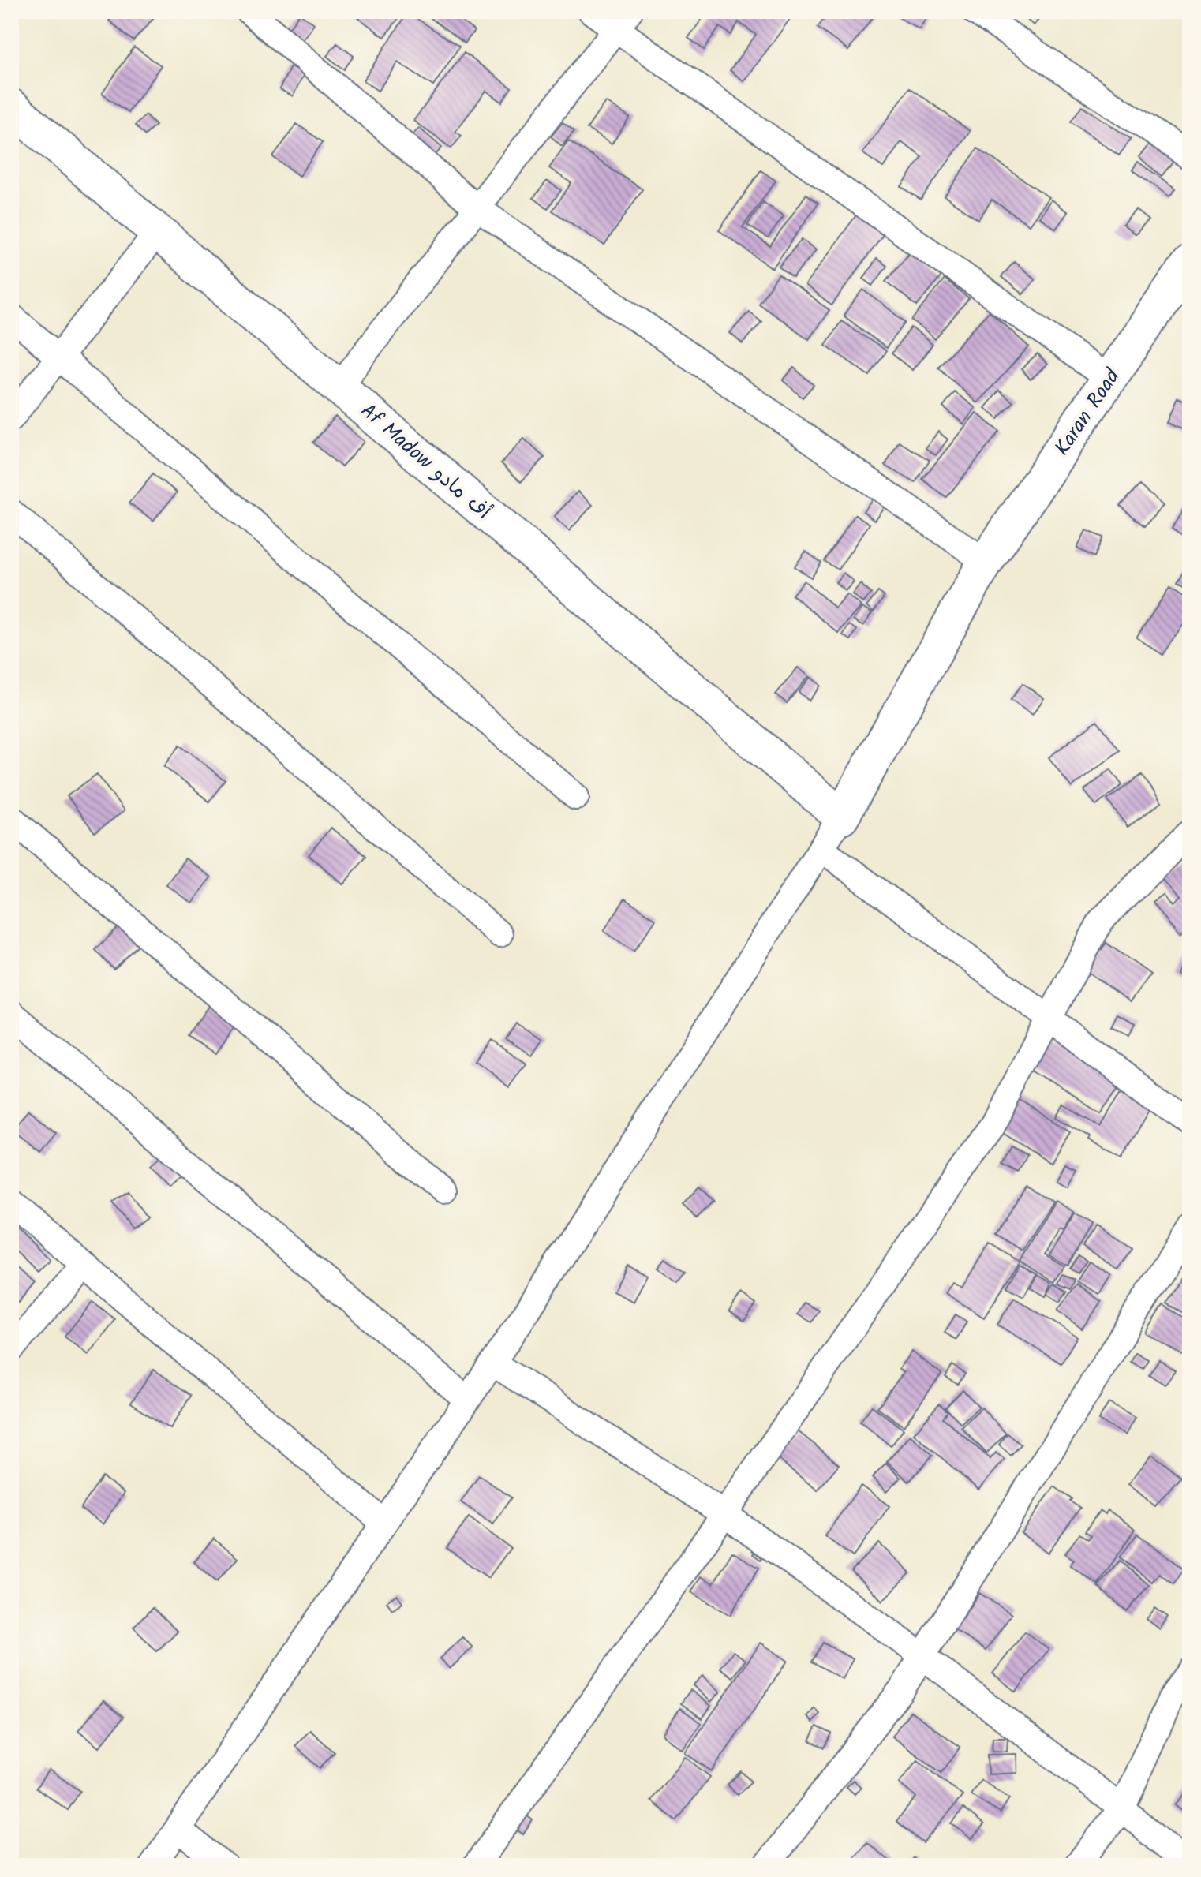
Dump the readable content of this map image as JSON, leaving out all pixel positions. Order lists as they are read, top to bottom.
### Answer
{
  "streets": {
    "street": ["Karan Road", "Af Madow أف مادو"]
  },
  "crossings": [
    ["Karan Road", "Af Madow أف مادو"]
  ]
}
